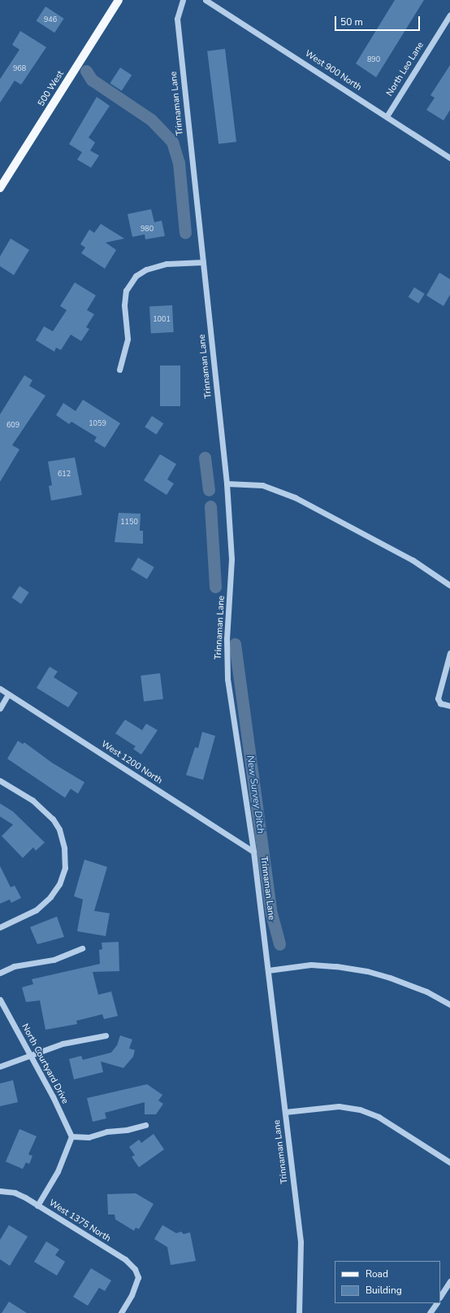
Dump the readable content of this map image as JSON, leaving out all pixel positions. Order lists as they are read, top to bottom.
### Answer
{
  "streets": {
    "main road": ["500 West"],
    "street": [
      "North Leo Lane",
      "West 900 North",
      "Trinnaman Lane",
      "West 1200 North",
      "North Courtyard Drive",
      "West 1375 North"
    ]
  },
  "crossings": [
    ["North Leo Lane", "West 900 North"],
    ["Trinnaman Lane", "West 1200 North"]
  ],
  "water": ["New Survey Ditch"],
  "house_numbers": [
    "946",
    "890",
    "968",
    "980",
    "1001",
    "1059",
    "609",
    "612",
    "1150"
  ],
  "legend": ["Road", "Building"],
  "scale_bar": "50 m"
}
